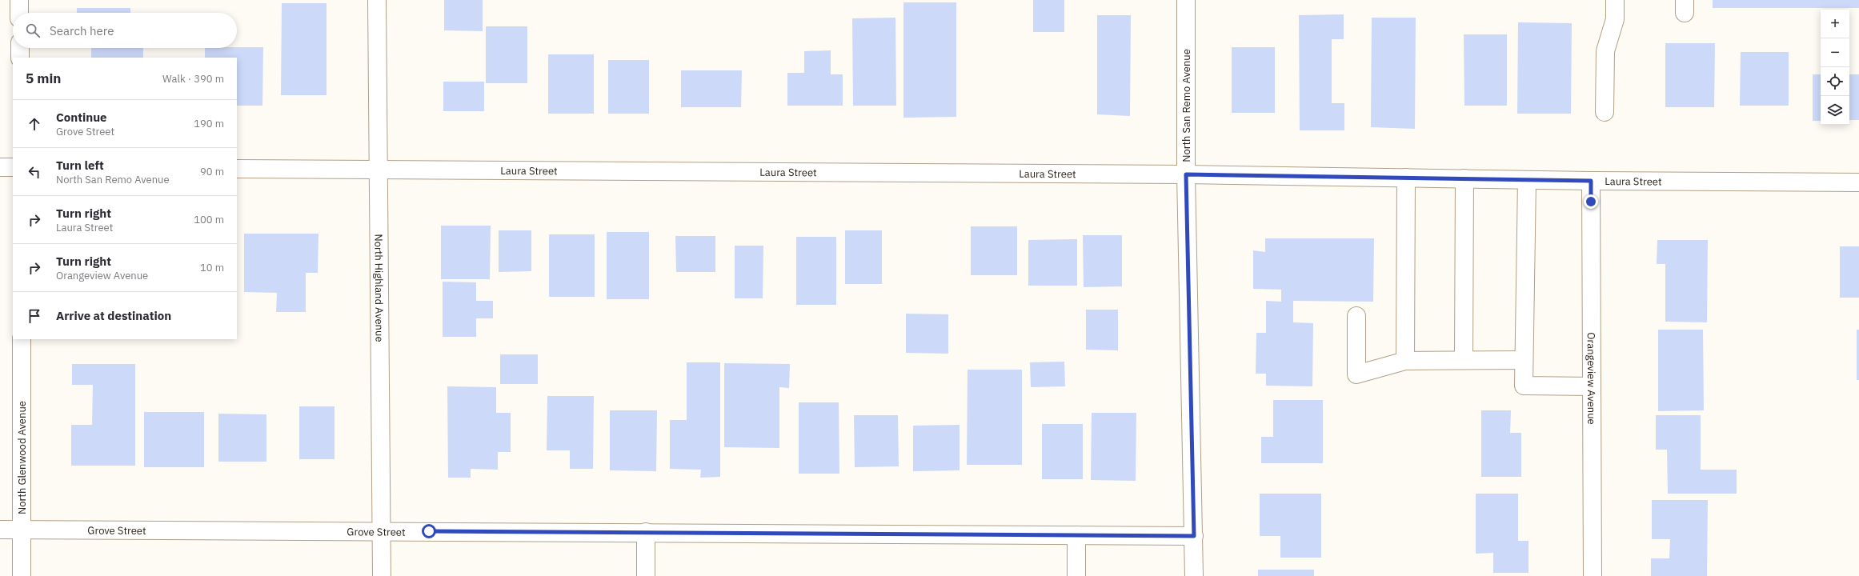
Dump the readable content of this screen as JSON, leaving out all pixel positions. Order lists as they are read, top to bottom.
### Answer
{
  "streets": {
    "street": [
      "North San Remo Avenue",
      "Laura Street",
      "North Highland Avenue",
      "Orangeview Avenue",
      "North Glenwood Avenue",
      "Grove Street"
    ]
  },
  "crossings": [
    ["North San Remo Avenue", "Laura Street"],
    ["North San Remo Avenue", "Grove Street"],
    ["Laura Street", "North Highland Avenue"],
    ["Laura Street", "Orangeview Avenue"],
    ["North Highland Avenue", "Grove Street"],
    ["North Glenwood Avenue", "Grove Street"]
  ],
  "page": {
    "map_buttons": ["+", "−"],
    "search": "Search here",
    "heading": ["5 min", "Walk · 390 m"],
    "list": [
      ["Continue", "Grove Street", "190 m"],
      ["Turn left", "North San Remo Avenue", "90 m"],
      ["Turn right", "Laura Street", "100 m"],
      ["Turn right", "Orangeview Avenue", "10 m"],
      "Arrive at destination"
    ]
  }
}
